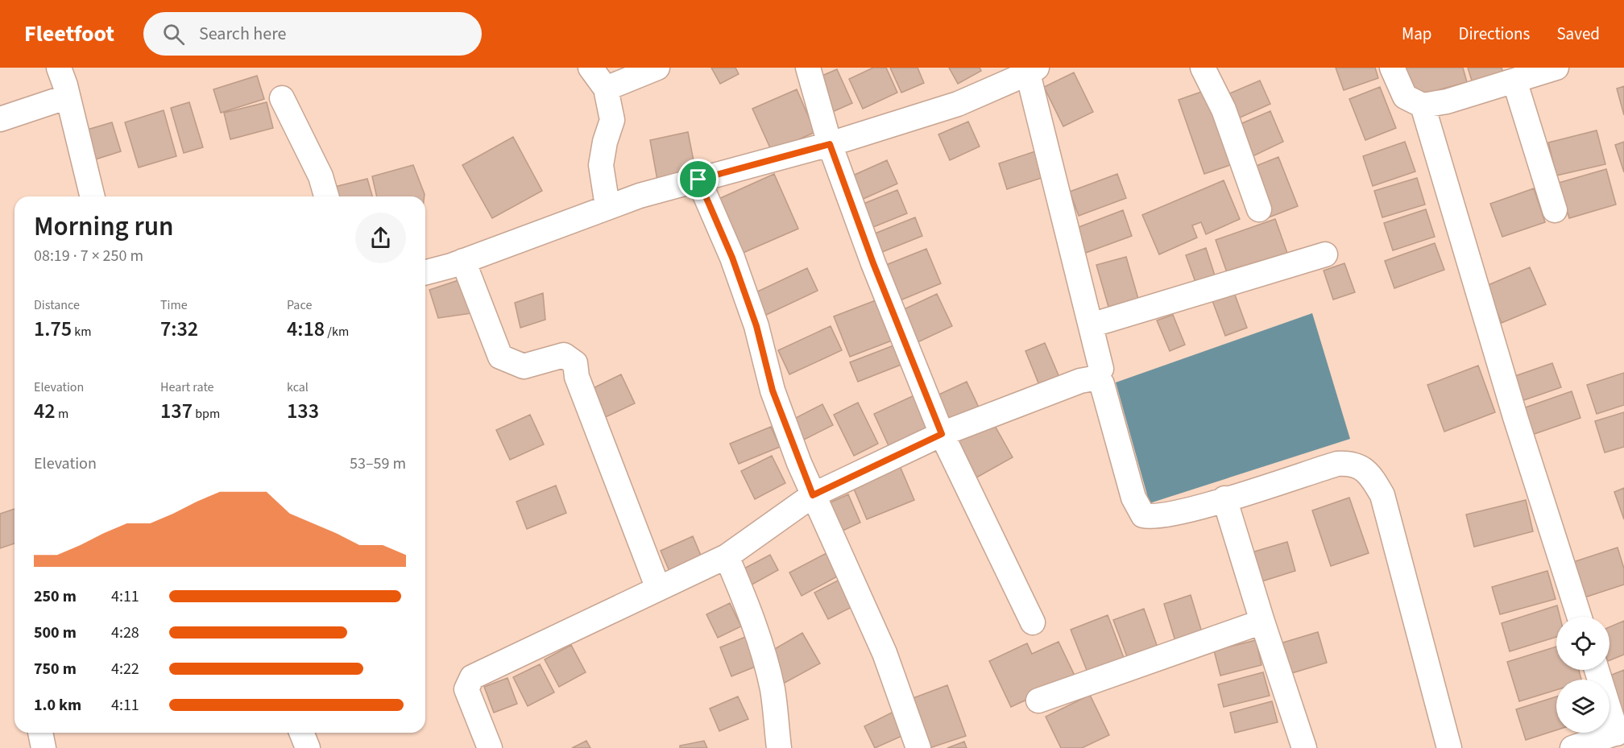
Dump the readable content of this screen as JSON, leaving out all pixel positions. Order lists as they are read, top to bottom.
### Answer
{
  "page": {
    "header": "Fleetfoot",
    "search": "Search here",
    "nav": ["Map", "Directions", "Saved"],
    "heading": ["Morning run", "08:19 · 7 × 250 m"],
    "stats": [
      ["Distance", "1.75 km"],
      ["Time", "7:32"],
      ["Pace", "4:18 /km"],
      ["Elevation", "42 m"],
      ["Heart rate", "137 bpm"],
      ["kcal", "133"]
    ],
    "chart": ["Elevation", "53–59 m"],
    "list": [
      {
        "name": "250 m",
        "note": "4:11"
      },
      {
        "name": "500 m",
        "note": "4:28"
      },
      {
        "name": "750 m",
        "note": "4:22"
      },
      {
        "name": "1.0 km",
        "note": "4:11"
      }
    ]
  }
}
